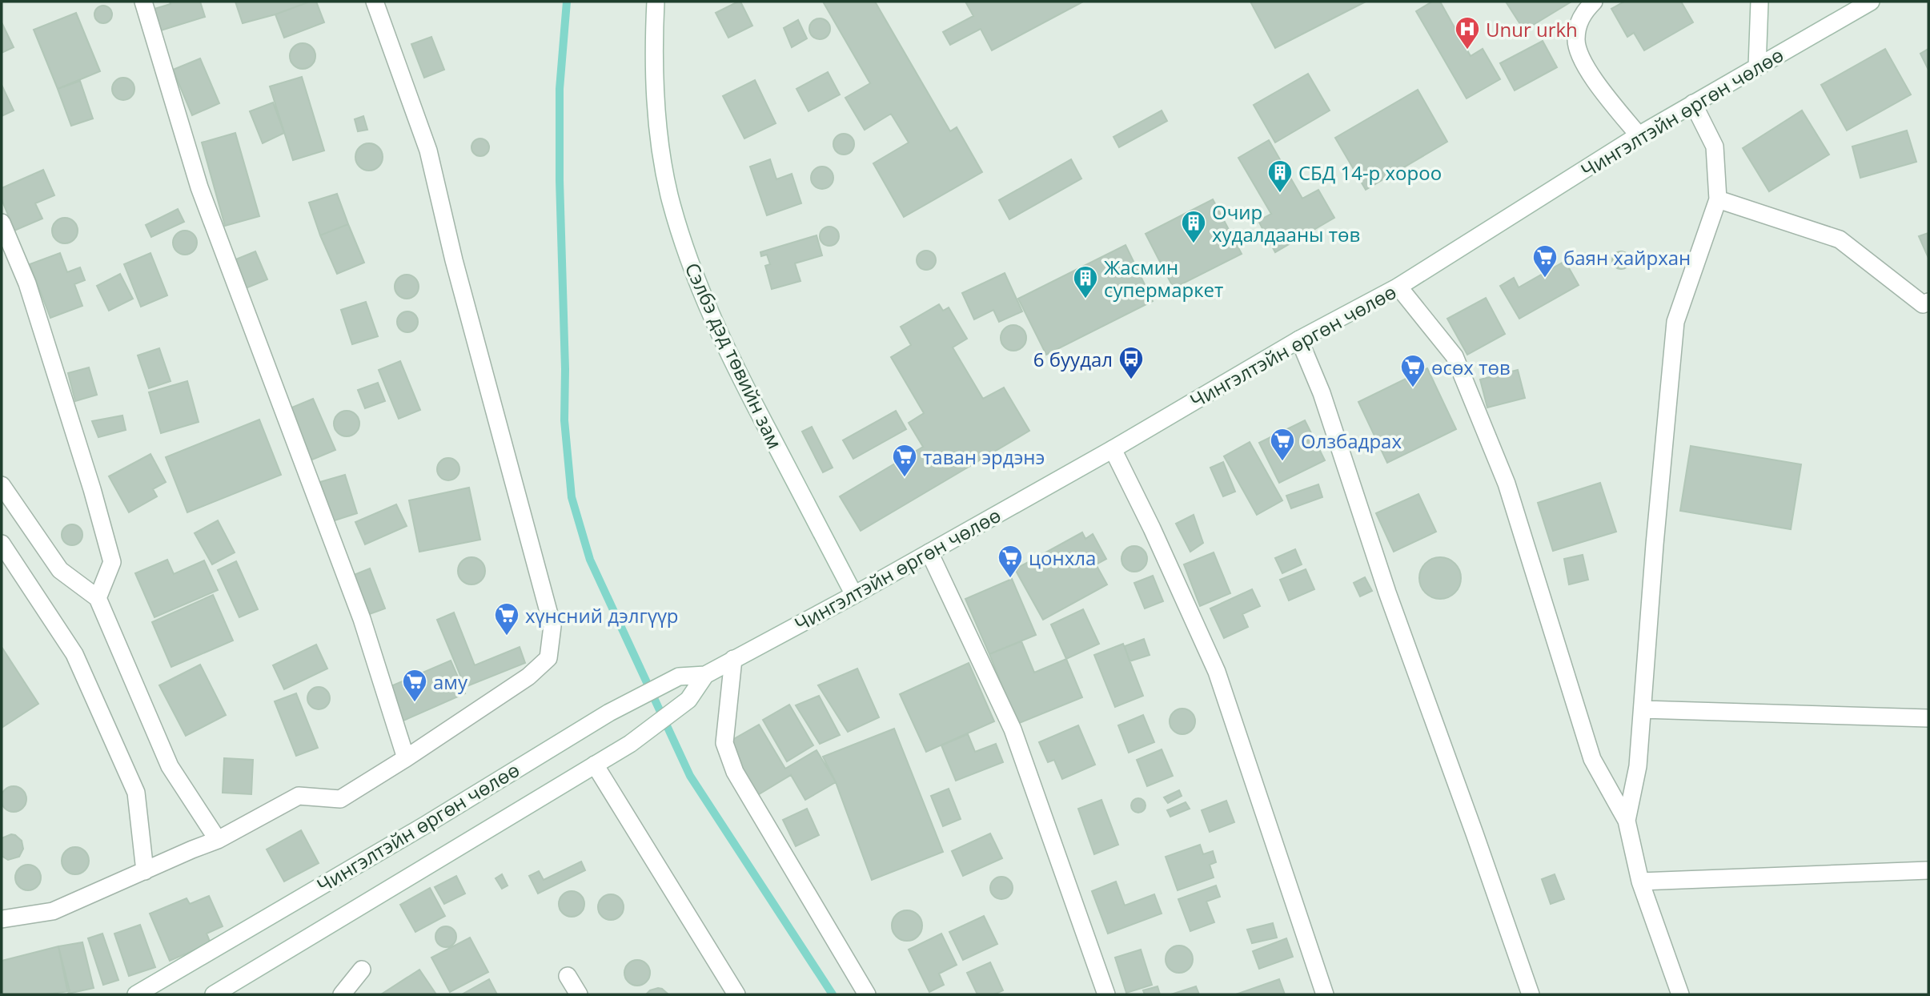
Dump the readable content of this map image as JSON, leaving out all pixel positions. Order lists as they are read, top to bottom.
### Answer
{
  "streets": {
    "street": ["Чингэлтэйн өргөн чөлөө", "Сэлбэ дэд төвийн зам"]
  },
  "crossings": [
    ["Чингэлтэйн өргөн чөлөө", "Сэлбэ дэд төвийн зам"]
  ],
  "places": {
    "hospital": ["Unur urkh"],
    "building": ["СБД 14-р хороо", "Очир худалдааны төв", "Жасмин супермаркет"],
    "supermarket": [
      "баян хайрхан",
      "өсөх төв",
      "Олзбадрах",
      "таван эрдэнэ",
      "цонхла",
      "хүнсний дэлгүүр",
      "аму"
    ],
    "bus stop": ["6 буудал"]
  }
}
